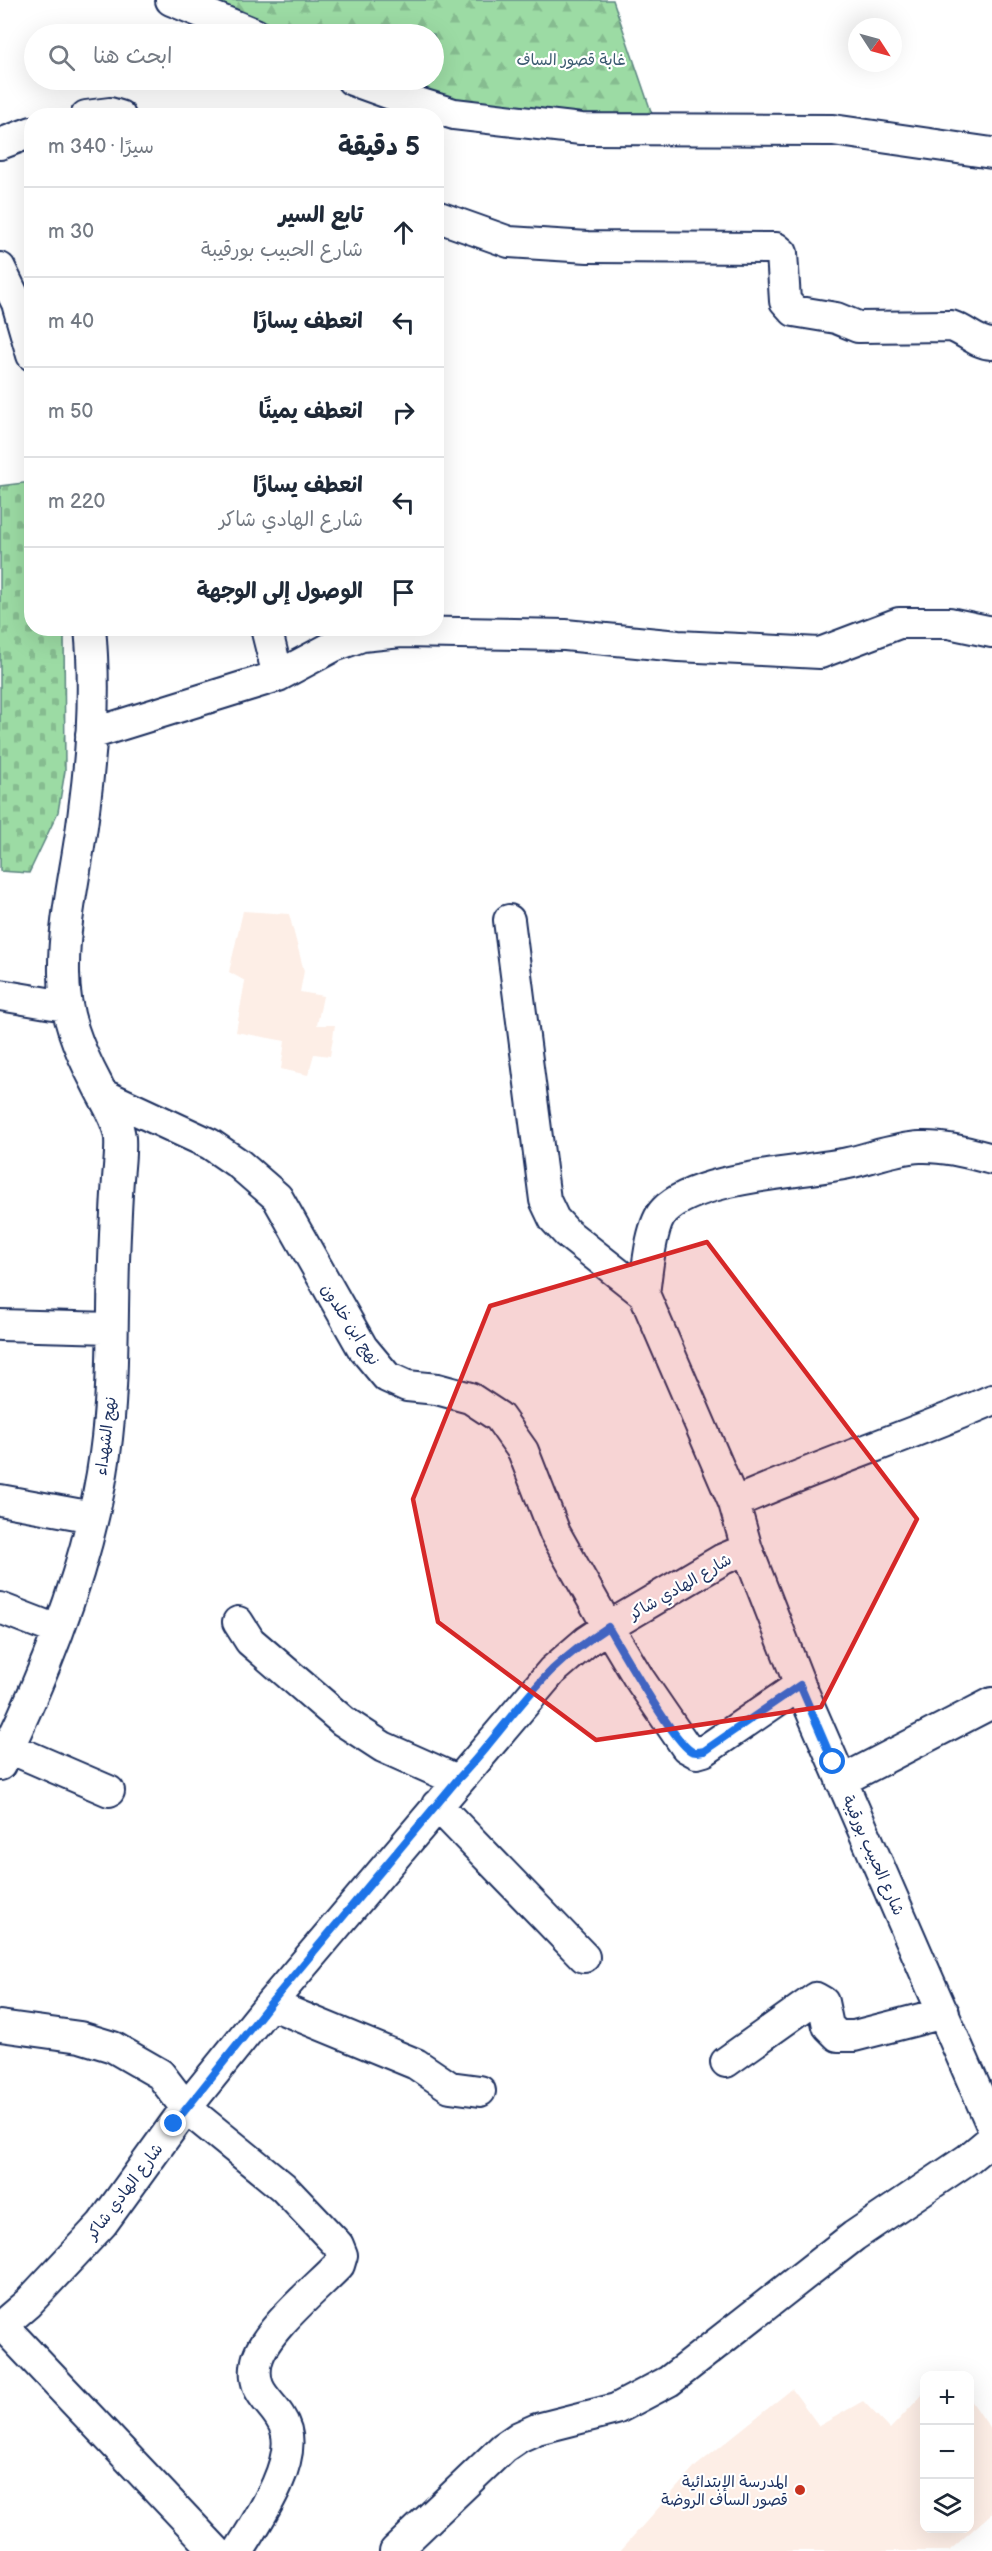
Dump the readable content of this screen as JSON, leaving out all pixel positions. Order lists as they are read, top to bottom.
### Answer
{
  "streets": {
    "street": [
      "نهج ابن خلدون",
      "نهج الشهداء",
      "شارع الهادي شاكر",
      "شارع الحبيب بورقيبة"
    ]
  },
  "crossings": [
    ["نهج ابن خلدون", "نهج الشهداء"],
    ["نهج ابن خلدون", "شارع الهادي شاكر"],
    ["نهج ابن خلدون", "شارع الحبيب بورقيبة"],
    ["شارع الهادي شاكر", "شارع الحبيب بورقيبة"]
  ],
  "parks": ["غابة قصور الساف"],
  "places": ["المدرسة الإبتدائية قصور الساف الروضة"],
  "north": "bottom right",
  "page": {
    "search": "ابحث هنا",
    "heading": ["5 دقيقة", "سيرًا · 340 m"],
    "list": [
      ["تابع السير", "شارع الحبيب بورقيبة", "30 m"],
      ["انعطف يسارًا", "40 m"],
      ["انعطف يمينًا", "50 m"],
      ["انعطف يسارًا", "شارع الهادي شاكر", "220 m"],
      "الوصول إلى الوجهة"
    ],
    "map_buttons": ["+", "−"]
  }
}
